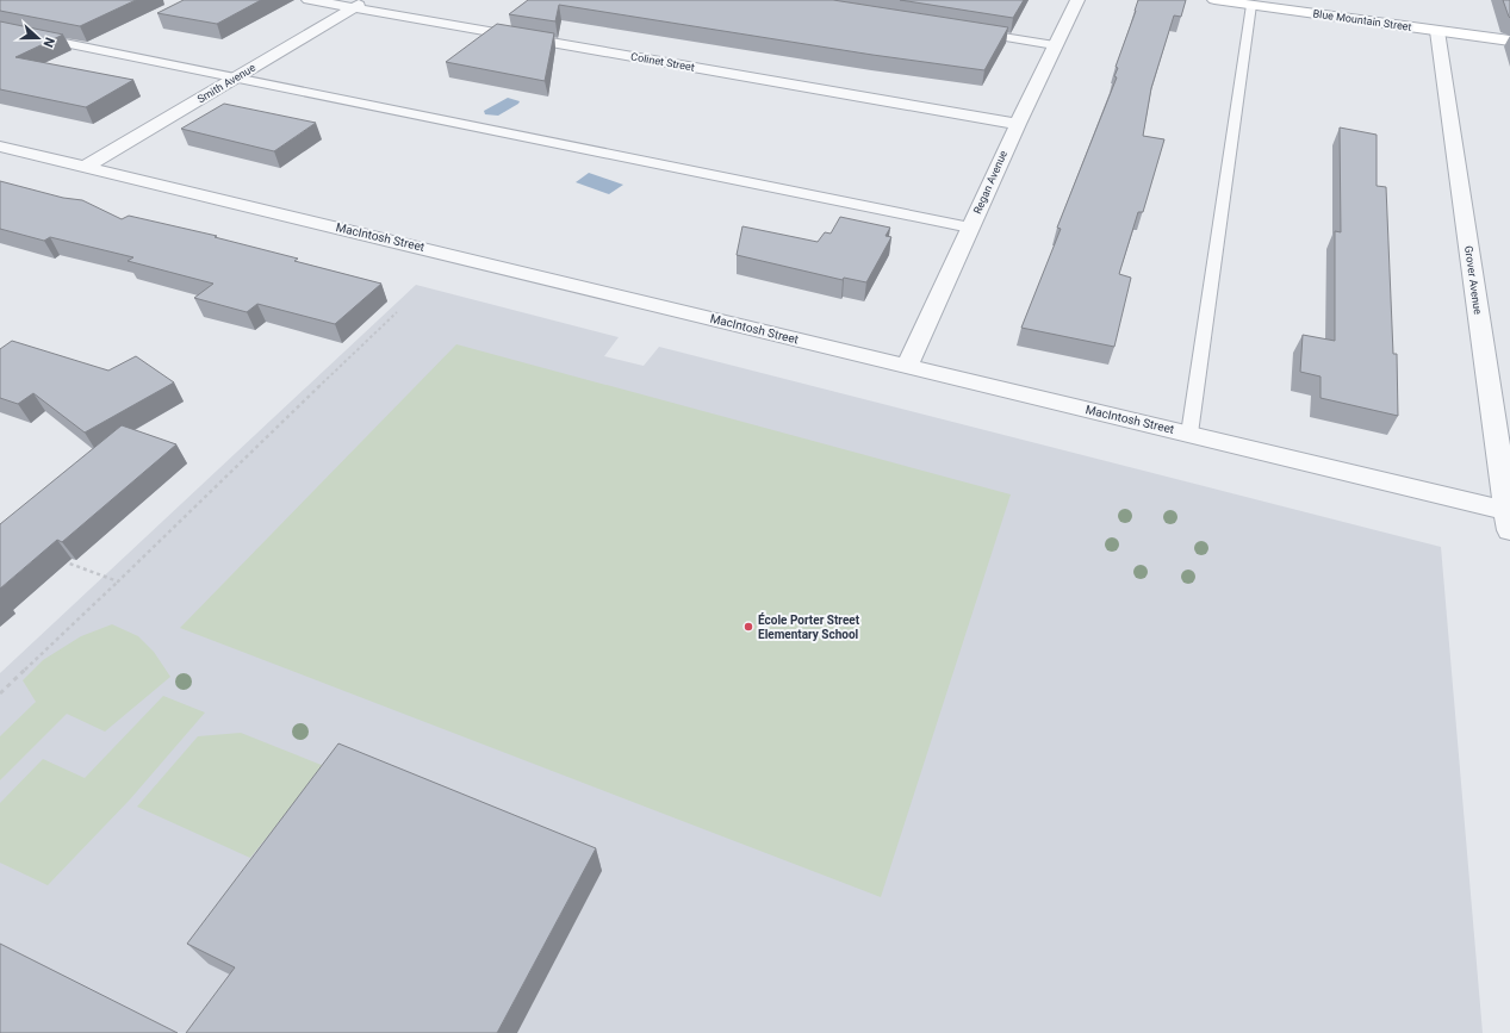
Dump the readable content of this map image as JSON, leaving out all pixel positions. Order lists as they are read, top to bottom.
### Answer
{
  "streets": {
    "main road": ["Blue Mountain Street"],
    "street": [
      "Colinet Street",
      "Smith Avenue",
      "Regan Avenue",
      "MacIntosh Street",
      "Grover Avenue"
    ]
  },
  "crossings": [
    ["Blue Mountain Street", "Grover Avenue"],
    ["Colinet Street", "Smith Avenue"],
    ["Colinet Street", "Regan Avenue"],
    ["Smith Avenue", "MacIntosh Street"],
    ["Regan Avenue", "MacIntosh Street"],
    ["MacIntosh Street", "Grover Avenue"]
  ],
  "places": ["École Porter Street Elementary School"],
  "north": "right"
}
